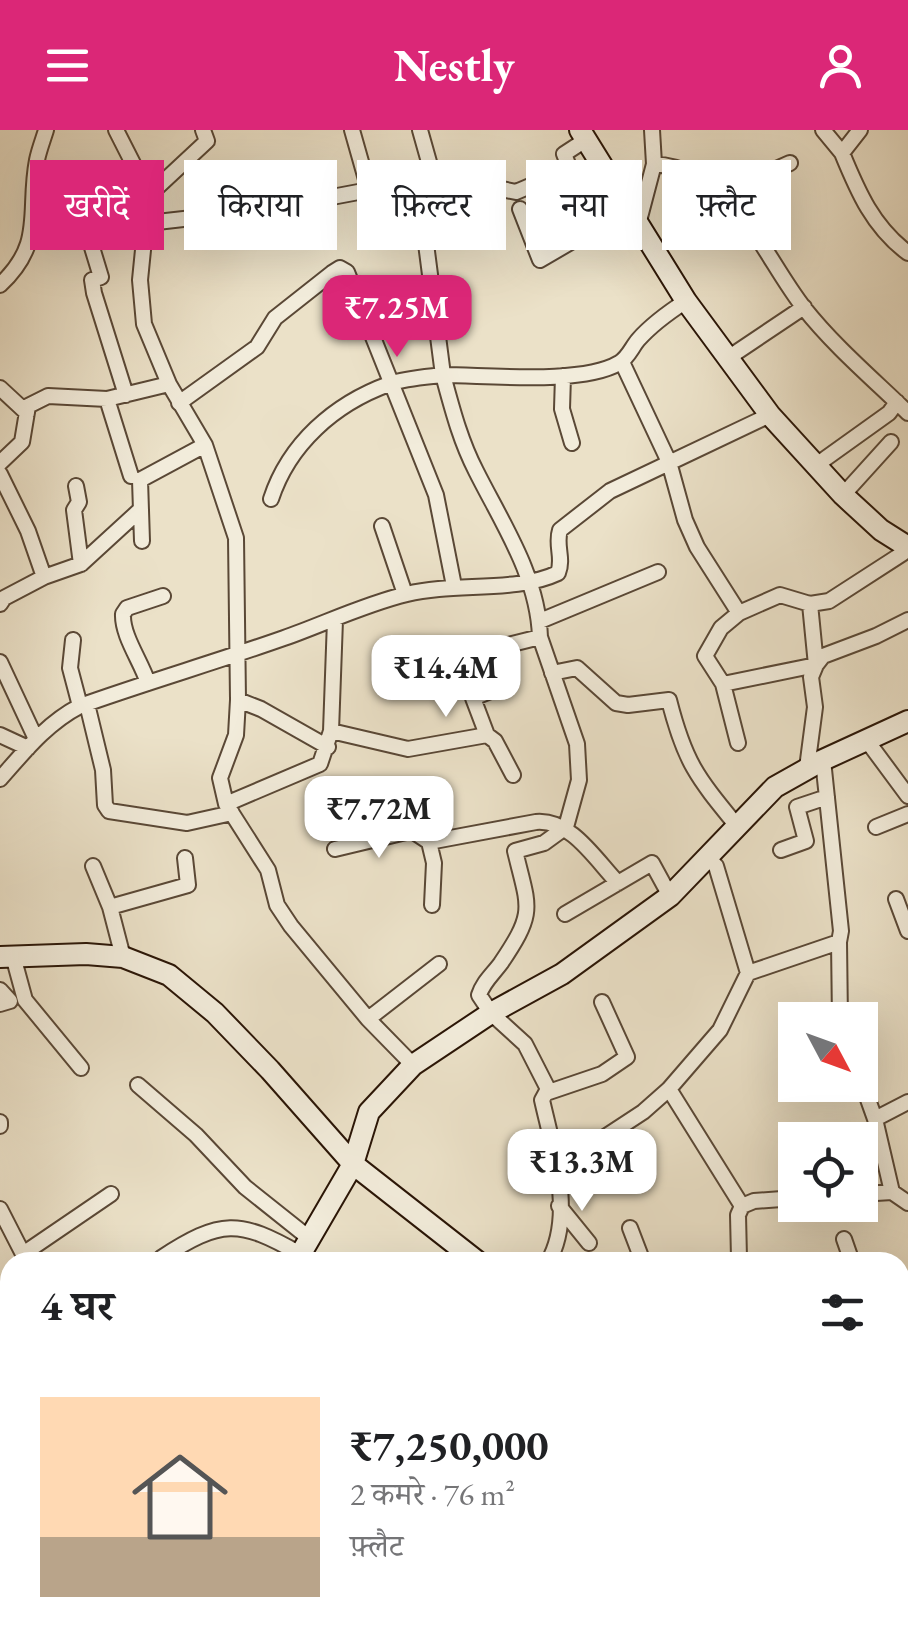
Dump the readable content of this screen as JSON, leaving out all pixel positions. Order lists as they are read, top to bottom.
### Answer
{
  "north": "bottom right",
  "page": {
    "header": "Nestly",
    "chip": [
      "खरीदें",
      "किराया",
      "फ़िल्टर",
      "नया",
      "फ़्लैट"
    ],
    "price": [
      "₹7.25M",
      "₹14.4M",
      "₹7.72M",
      "₹13.3M"
    ],
    "heading": "4 घर",
    "list": [
      {
        "name": "₹7,250,000",
        "note": "2 कमरे · 76 m² · फ़्लैट"
      }
    ]
  }
}
